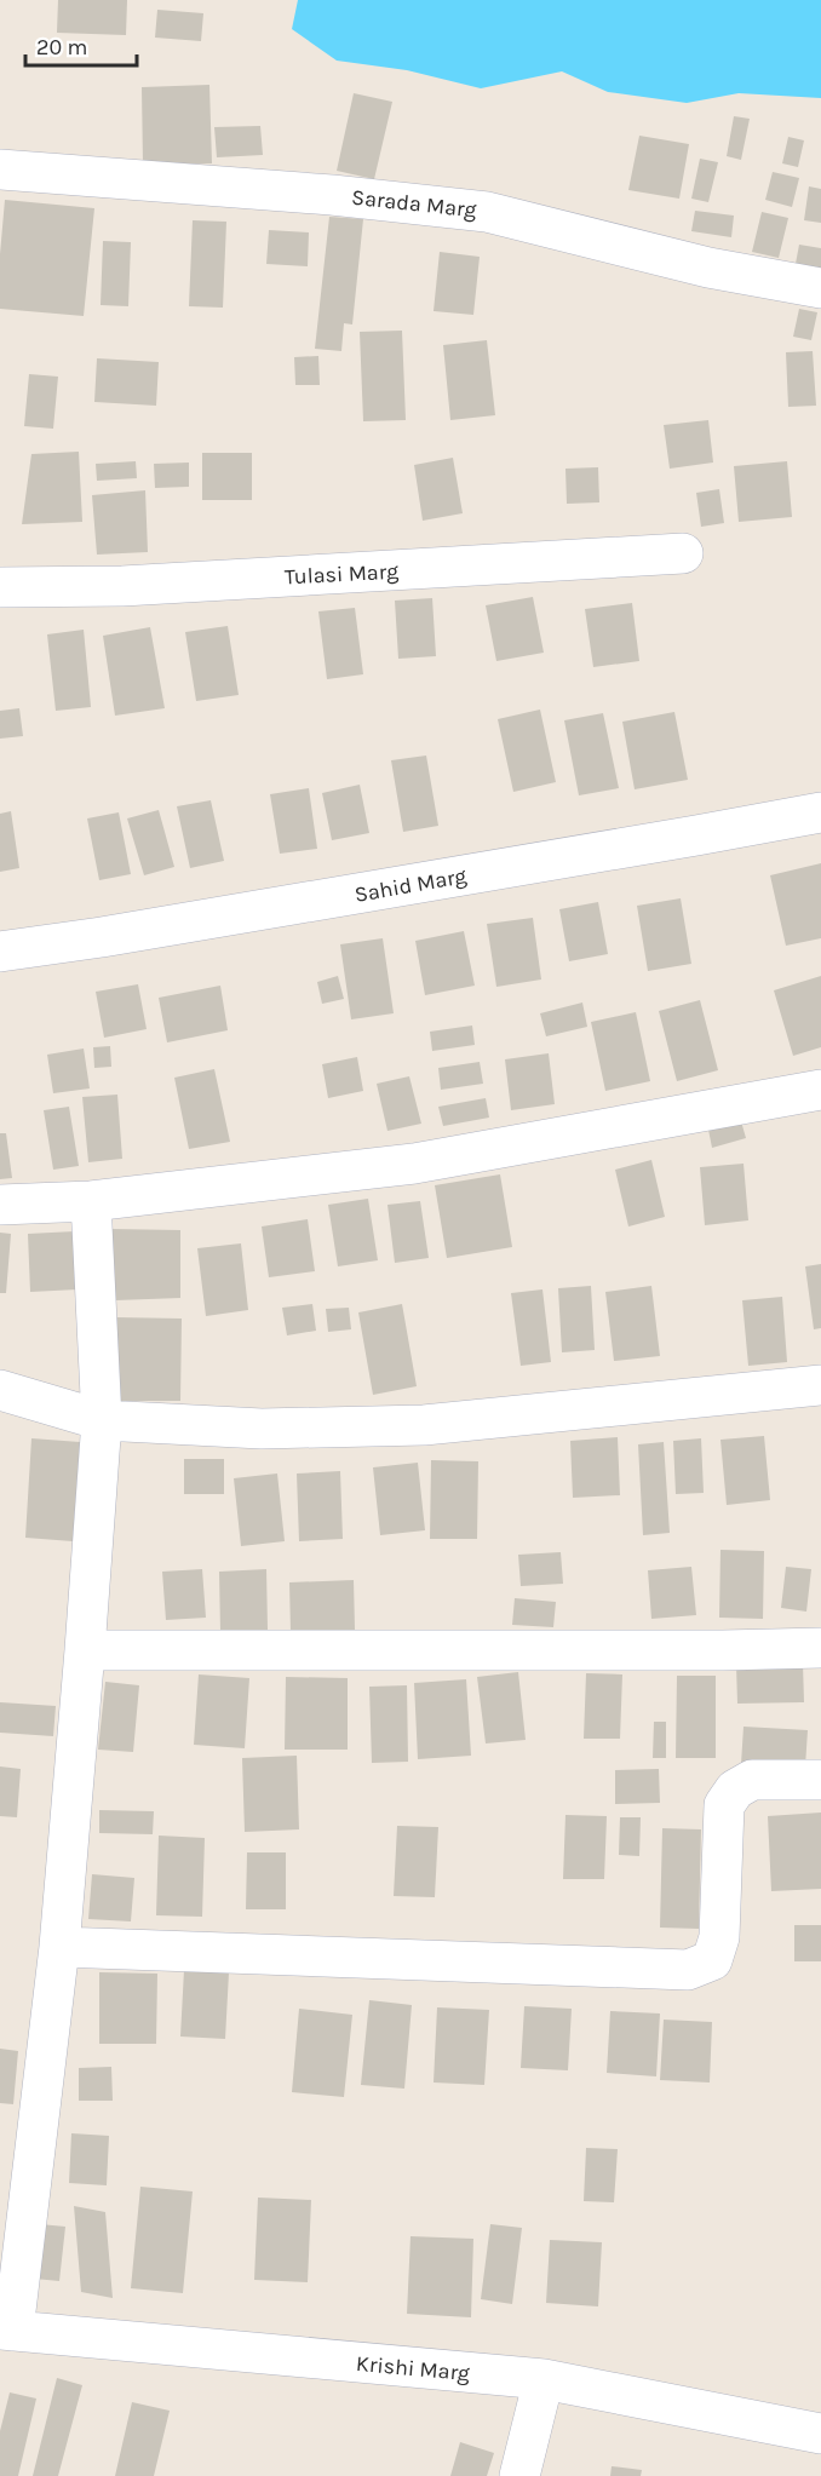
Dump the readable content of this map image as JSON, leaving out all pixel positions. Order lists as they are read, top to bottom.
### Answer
{
  "streets": {
    "street": [
      "Sarada Marg",
      "Tulasi Marg",
      "Sahid Marg",
      "Krishi Marg"
    ]
  },
  "scale_bar": "20 m"
}
